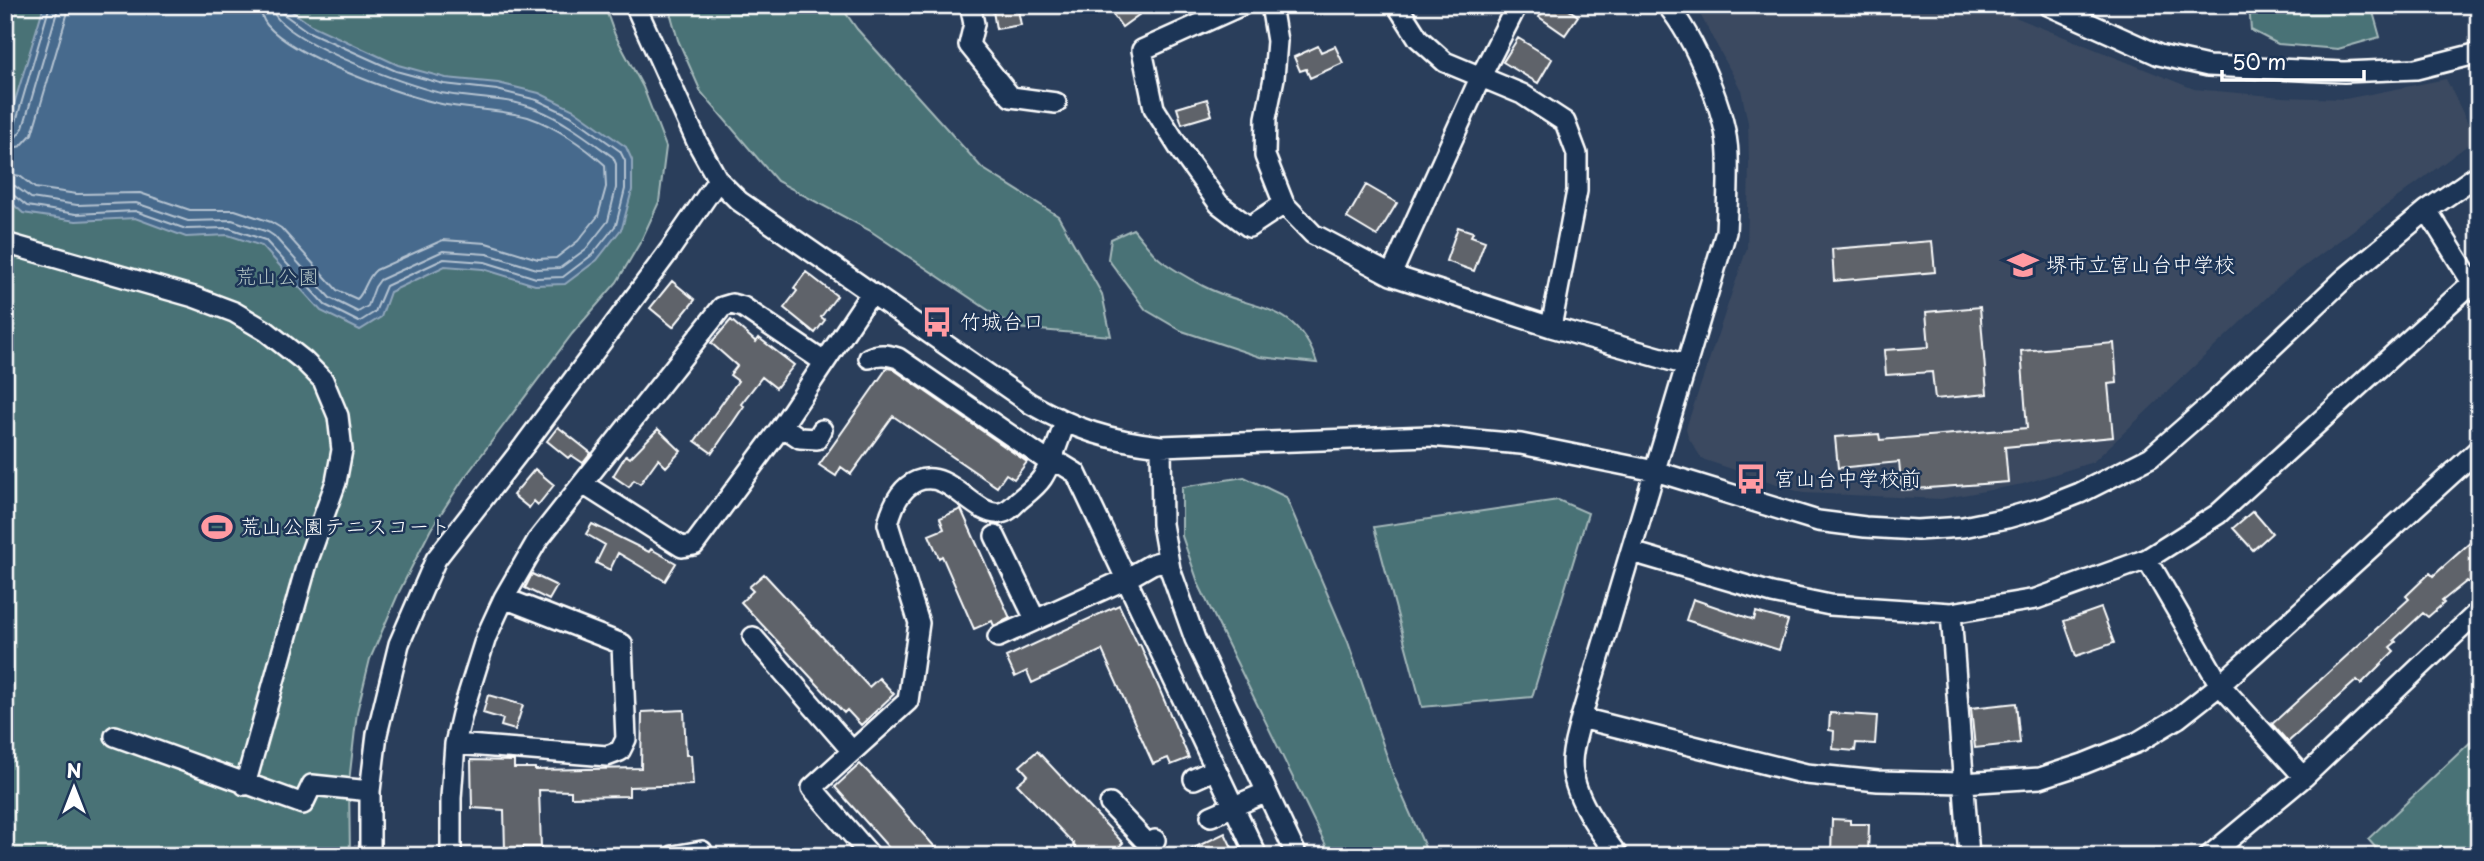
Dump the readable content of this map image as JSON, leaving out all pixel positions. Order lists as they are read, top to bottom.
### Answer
{
  "parks": ["荒山公園"],
  "places": {
    "school or university": ["堺市立宮山台中学校"],
    "bus stop": ["竹城台口", "宮山台中学校前"],
    "sports": ["荒山公園テニスコート"]
  },
  "scale_bar": "50 m",
  "north": "top"
}
